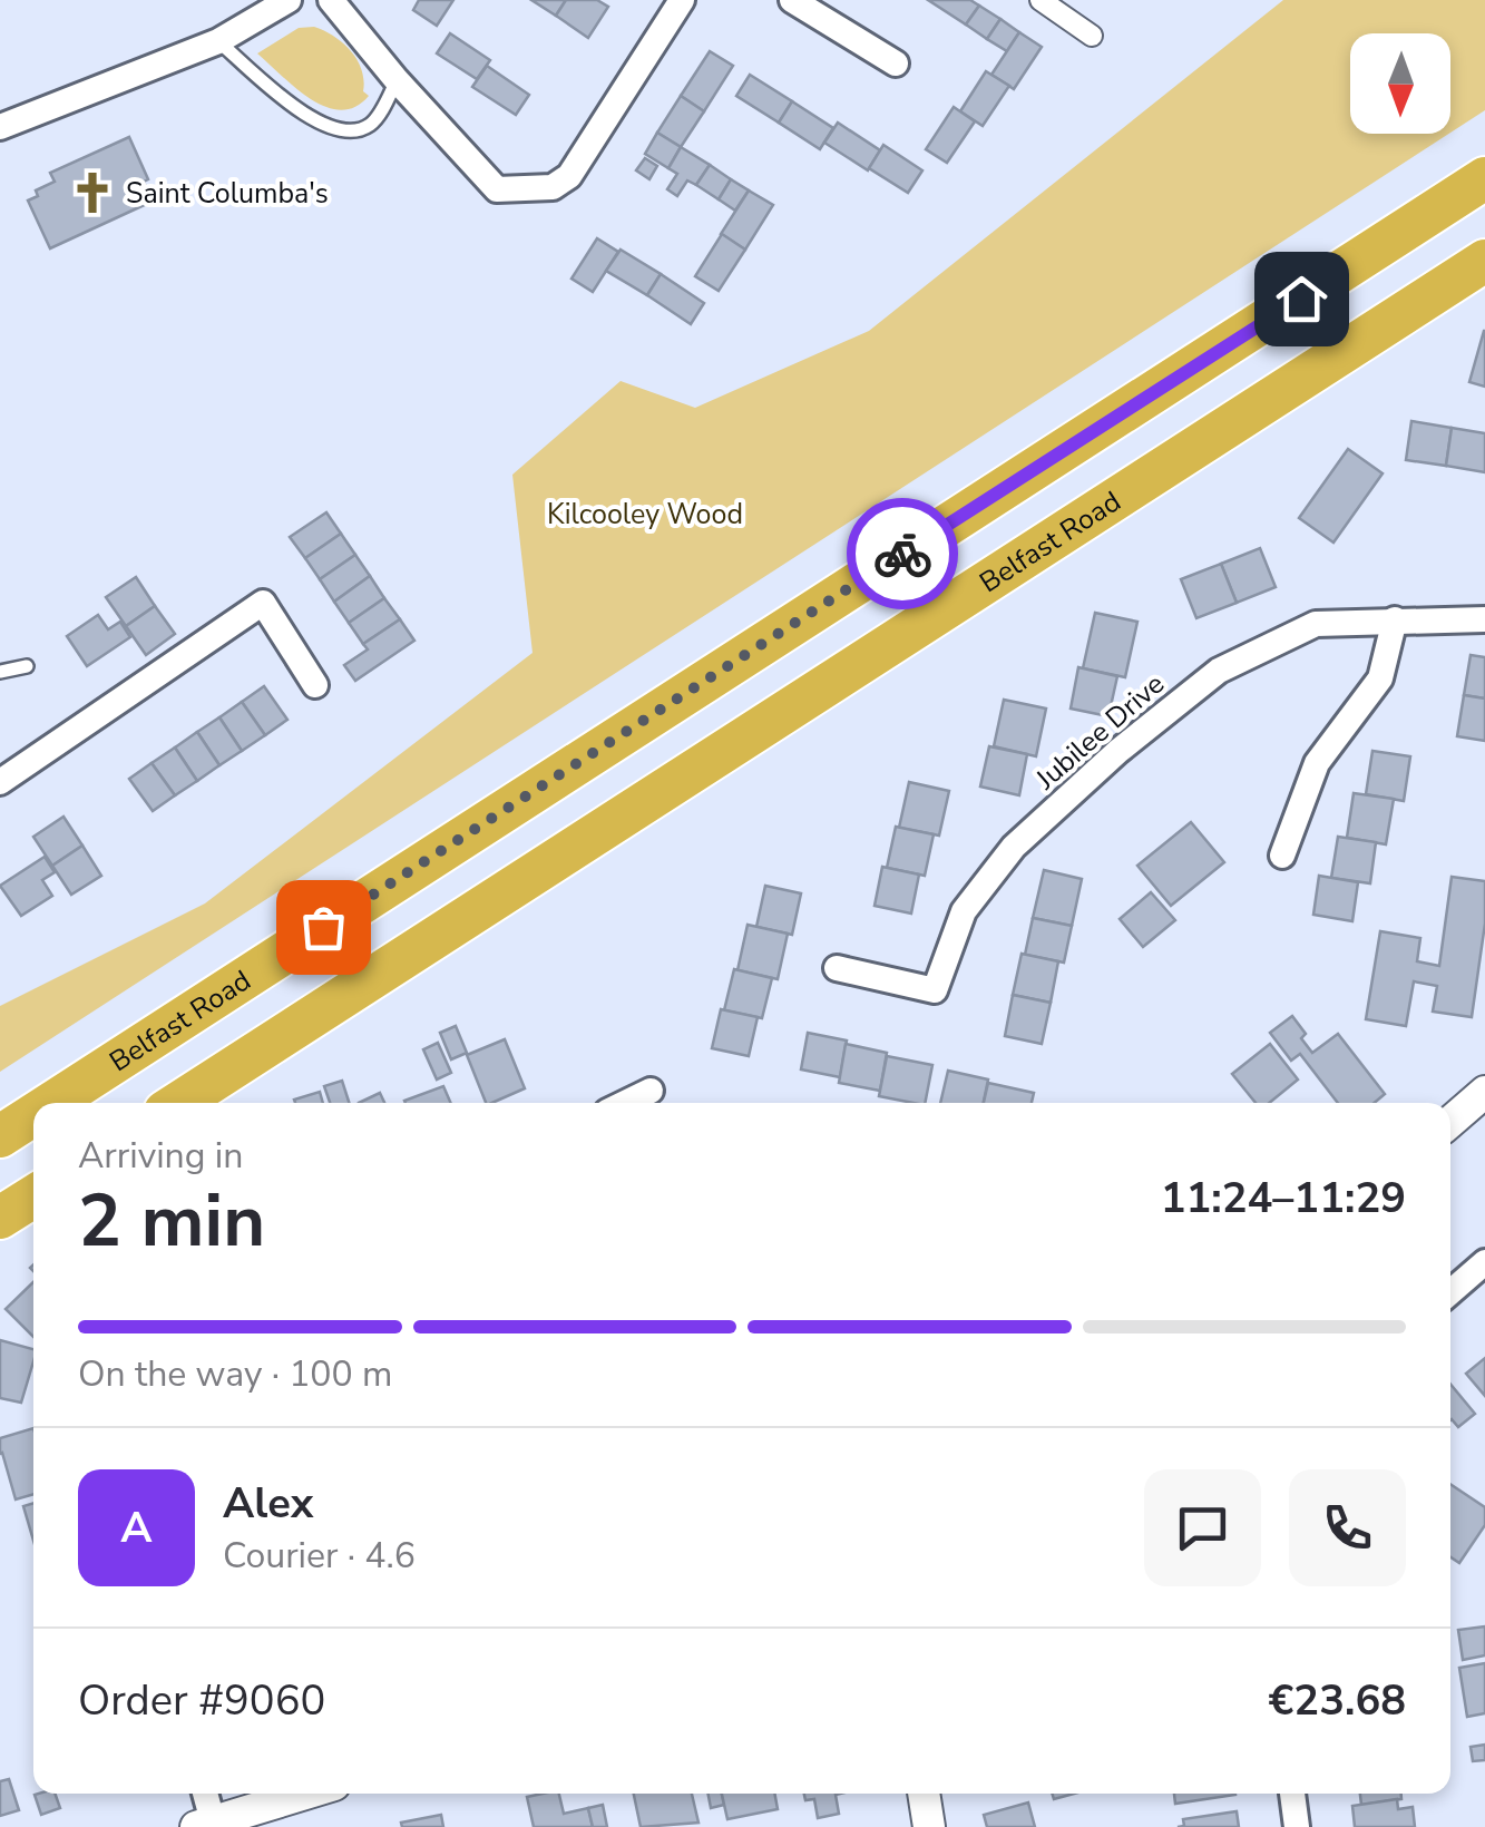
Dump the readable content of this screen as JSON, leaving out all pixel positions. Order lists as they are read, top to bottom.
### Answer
{
  "streets": {
    "highway": ["Belfast Road"],
    "street": ["Jubilee Drive"]
  },
  "parks": ["Kilcooley Wood"],
  "places": {
    "church": ["Saint Columba's"]
  },
  "north": "bottom",
  "page": {
    "heading": ["2 min", "Arriving in", "11:24–11:29"],
    "panel": [
      "Alex",
      "Courier · 4.6",
      "Order #9060",
      "€23.68"
    ],
    "bar": "On the way · 100 m",
    "round": "A"
  }
}
